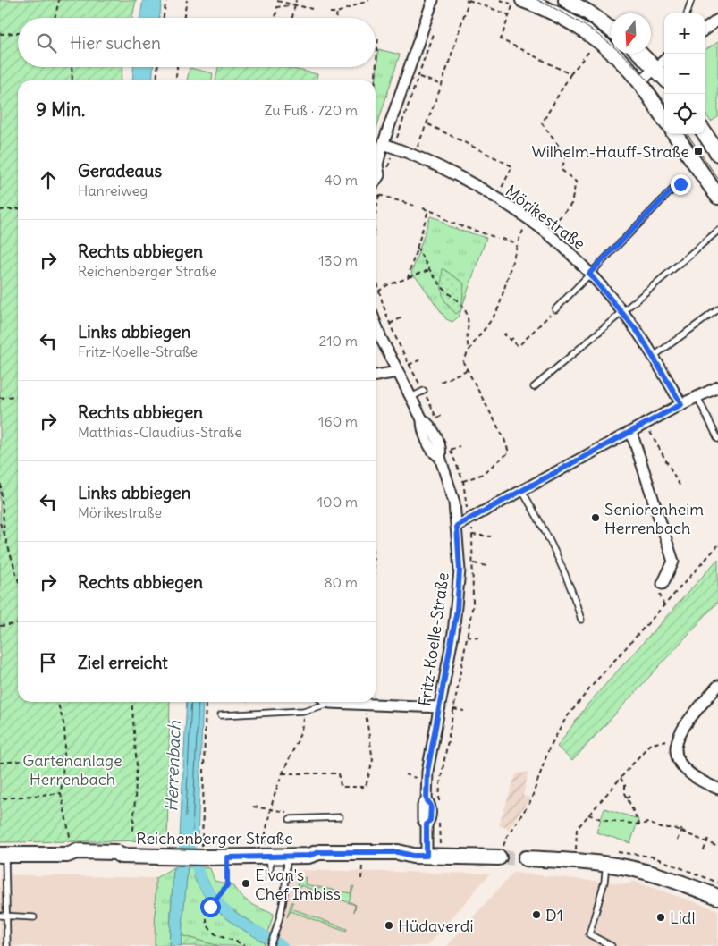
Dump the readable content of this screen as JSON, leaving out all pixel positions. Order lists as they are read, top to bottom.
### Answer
{
  "streets": {
    "street": ["Mörikestraße", "Fritz-Koelle-Straße", "Reichenberger Straße"]
  },
  "crossings": [
    ["Fritz-Koelle-Straße", "Reichenberger Straße"]
  ],
  "water": ["Herrenbach"],
  "parks": ["Gartenanlage Herrenbach"],
  "places": {
    "transit": ["Wilhelm-Hauff-Straße"],
    "other": [
      "Seniorenheim Herrenbach",
      "Elvan's Chef Imbiss",
      "D1",
      "Lidl",
      "Hüdaverdi"
    ]
  },
  "north": "bottom",
  "page": {
    "map_buttons": ["+", "−"],
    "search": "Hier suchen",
    "heading": ["9 Min.", "Zu Fuß · 720 m"],
    "list": [
      ["Geradeaus", "Hanreiweg", "40 m"],
      ["Rechts abbiegen", "Reichenberger Straße", "130 m"],
      ["Links abbiegen", "Fritz-Koelle-Straße", "210 m"],
      ["Rechts abbiegen", "Matthias-Claudius-Straße", "160 m"],
      ["Links abbiegen", "Mörikestraße", "100 m"],
      ["Rechts abbiegen", "80 m"],
      "Ziel erreicht"
    ]
  }
}
